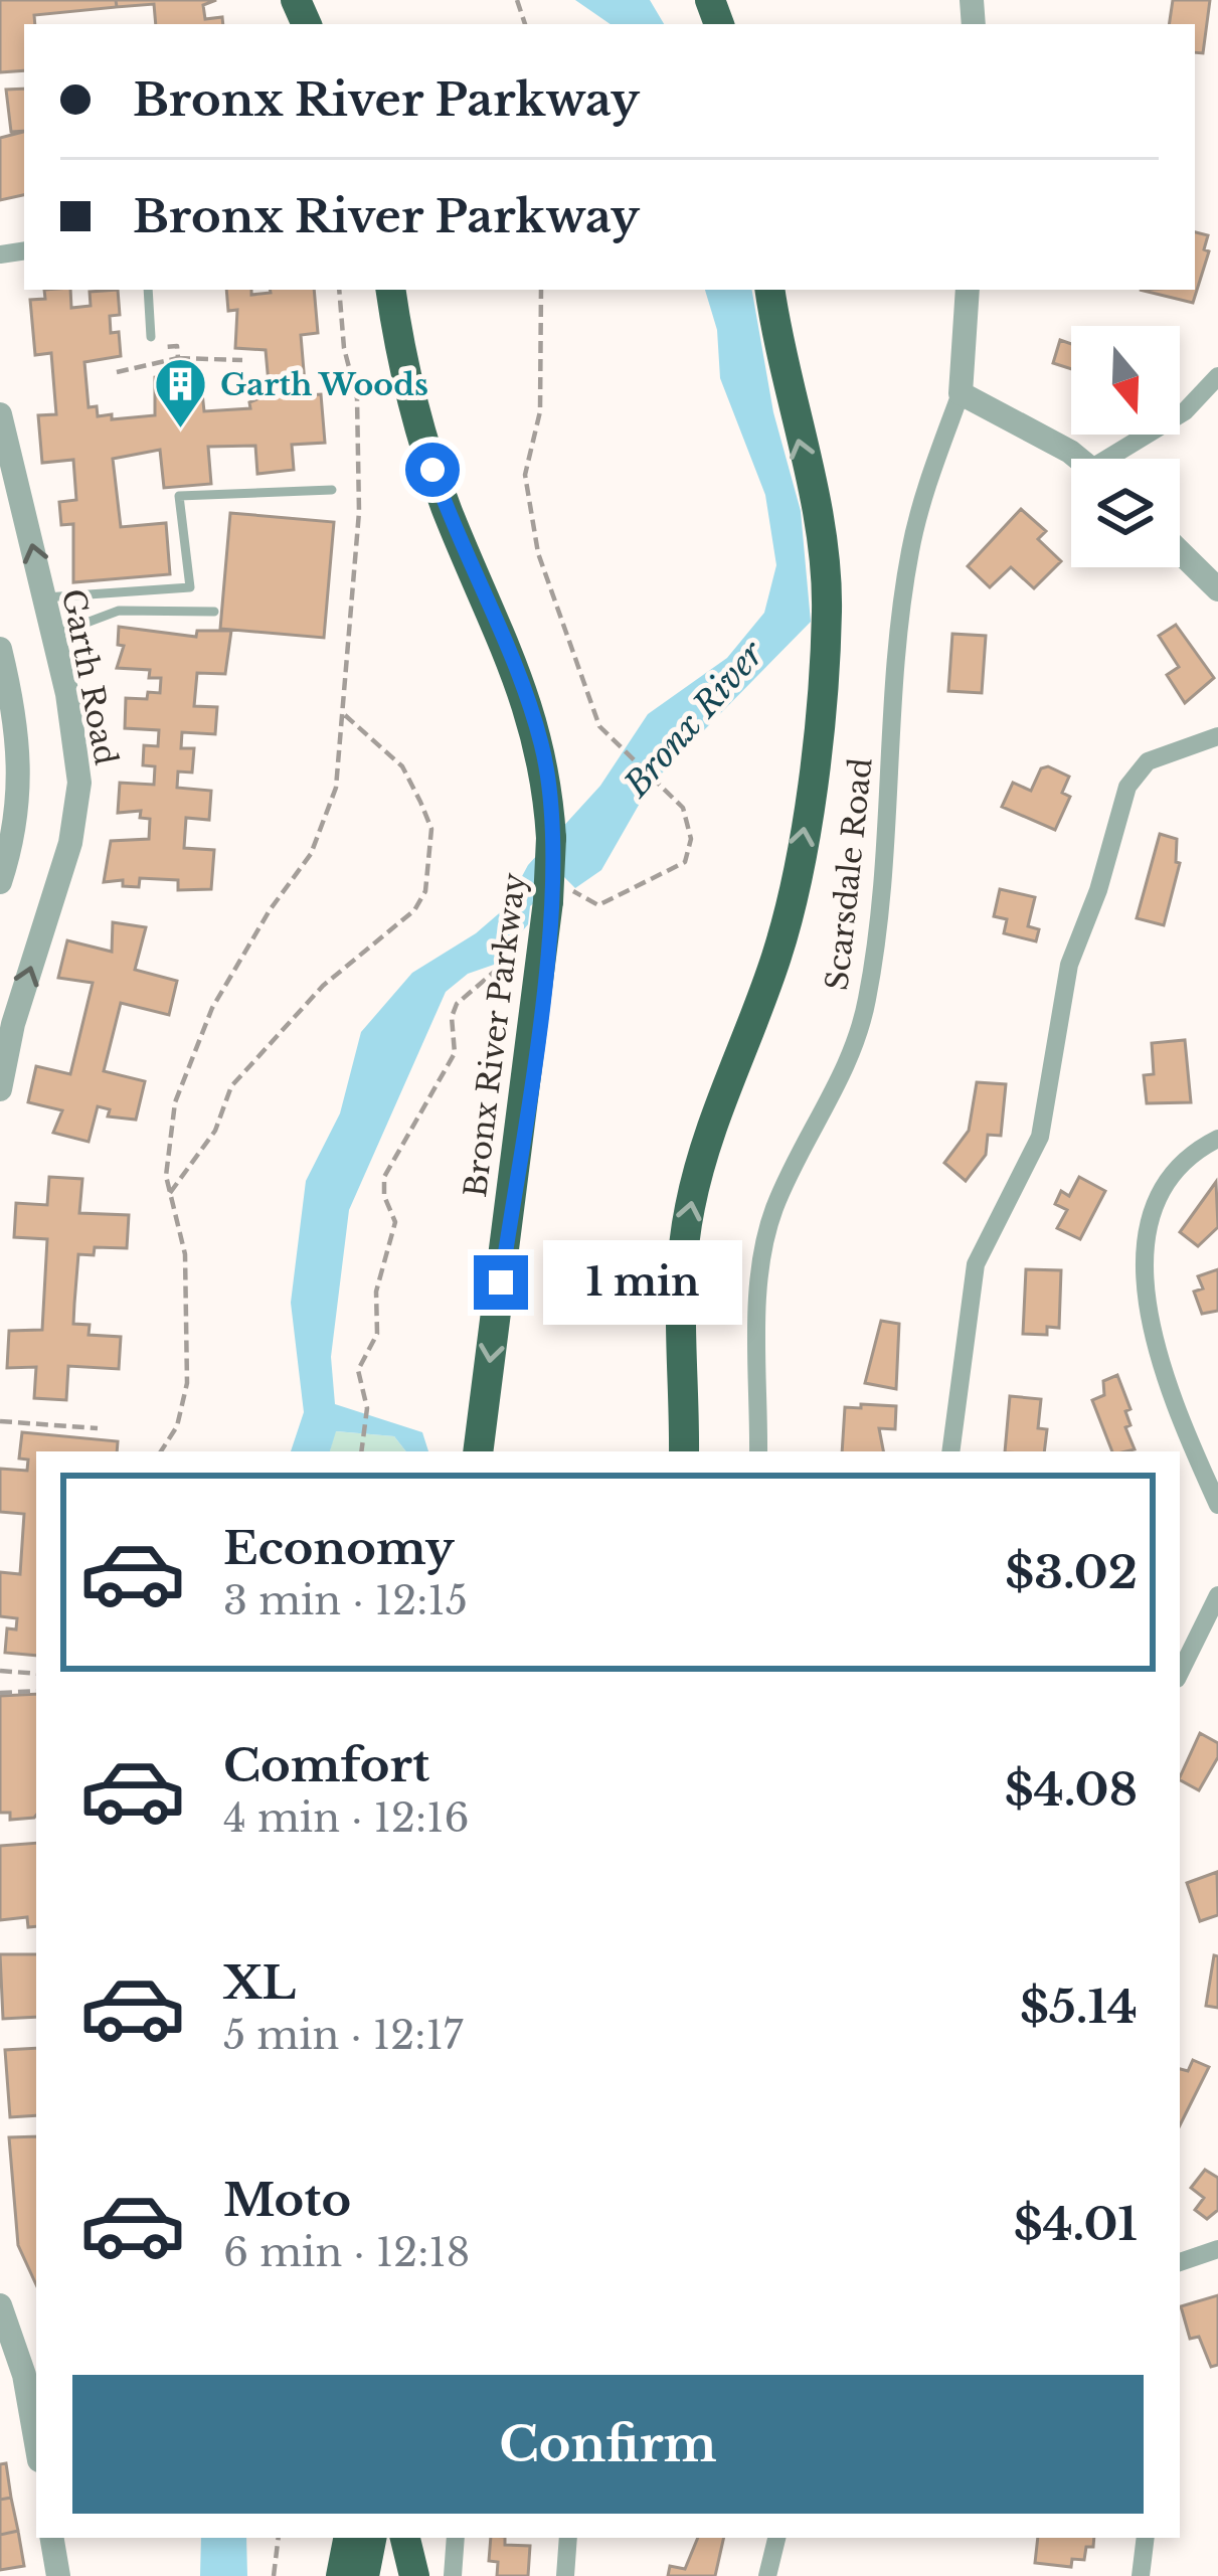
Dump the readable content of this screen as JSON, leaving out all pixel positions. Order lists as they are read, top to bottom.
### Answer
{
  "streets": {
    "highway": ["Bronx River Parkway"],
    "street": ["Garth Road", "Scarsdale Road"]
  },
  "water": ["Bronx River"],
  "places": {
    "building": ["Garth Woods"]
  },
  "north": "bottom",
  "page": {
    "banner": ["Bronx River Parkway", "Bronx River Parkway"],
    "bubble": "1 min",
    "list": [
      {
        "name": "Economy",
        "note": "3 min · 12:15",
        "value": "$3.02"
      },
      {
        "name": "Comfort",
        "note": "4 min · 12:16",
        "value": "$4.08"
      },
      {
        "name": "XL",
        "note": "5 min · 12:17",
        "value": "$5.14"
      },
      {
        "name": "Moto",
        "note": "6 min · 12:18",
        "value": "$4.01"
      }
    ],
    "buttons": "Confirm"
  }
}
